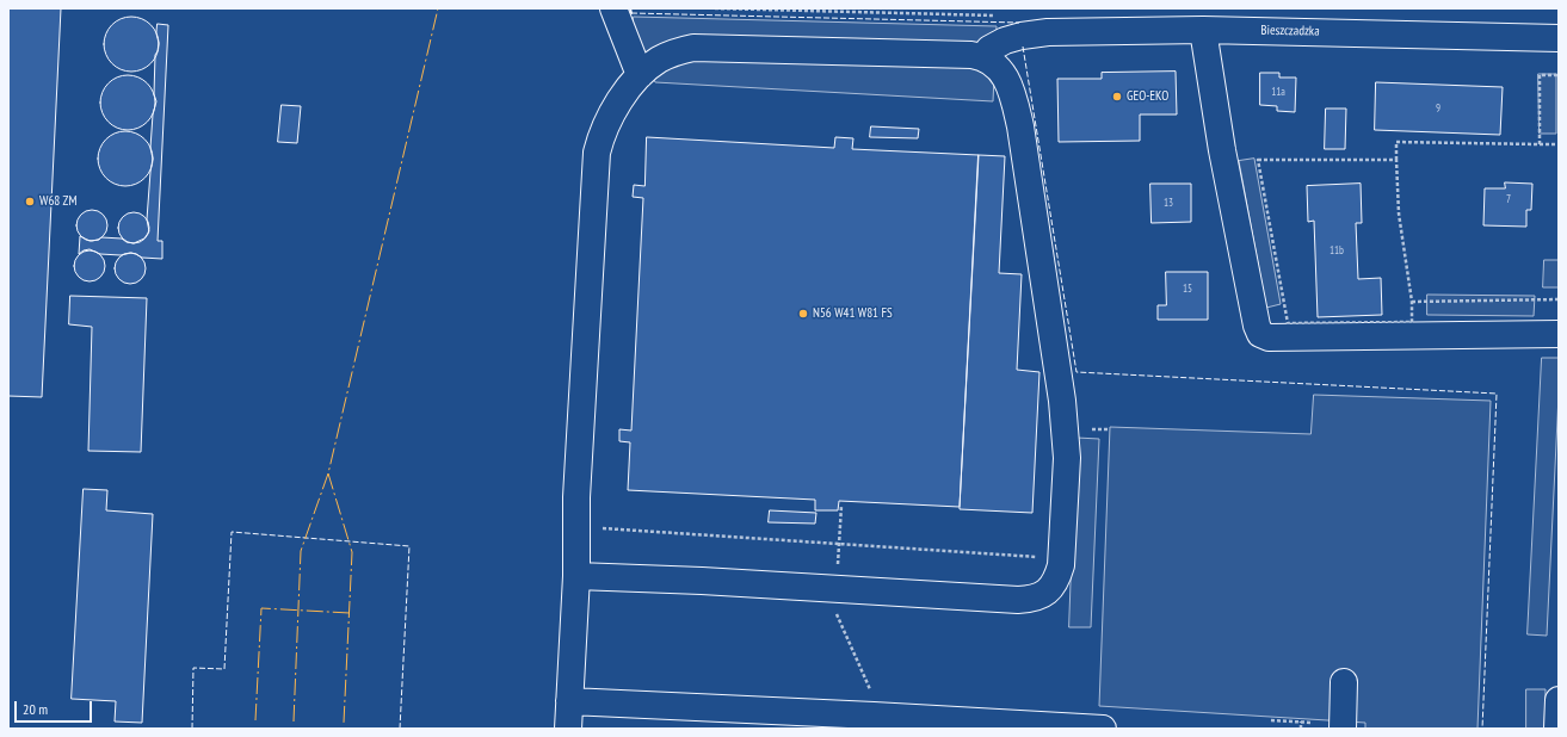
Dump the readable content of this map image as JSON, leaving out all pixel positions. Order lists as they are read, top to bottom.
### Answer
{
  "streets": {
    "street": ["Bieszczadzka"]
  },
  "places": ["GEO-EKO", "W68 ZM", "N56 W41 W81 FS"],
  "house_numbers": [
    "11a",
    "9",
    "7",
    "13",
    "11b",
    "15"
  ],
  "scale_bar": "20 m"
}
